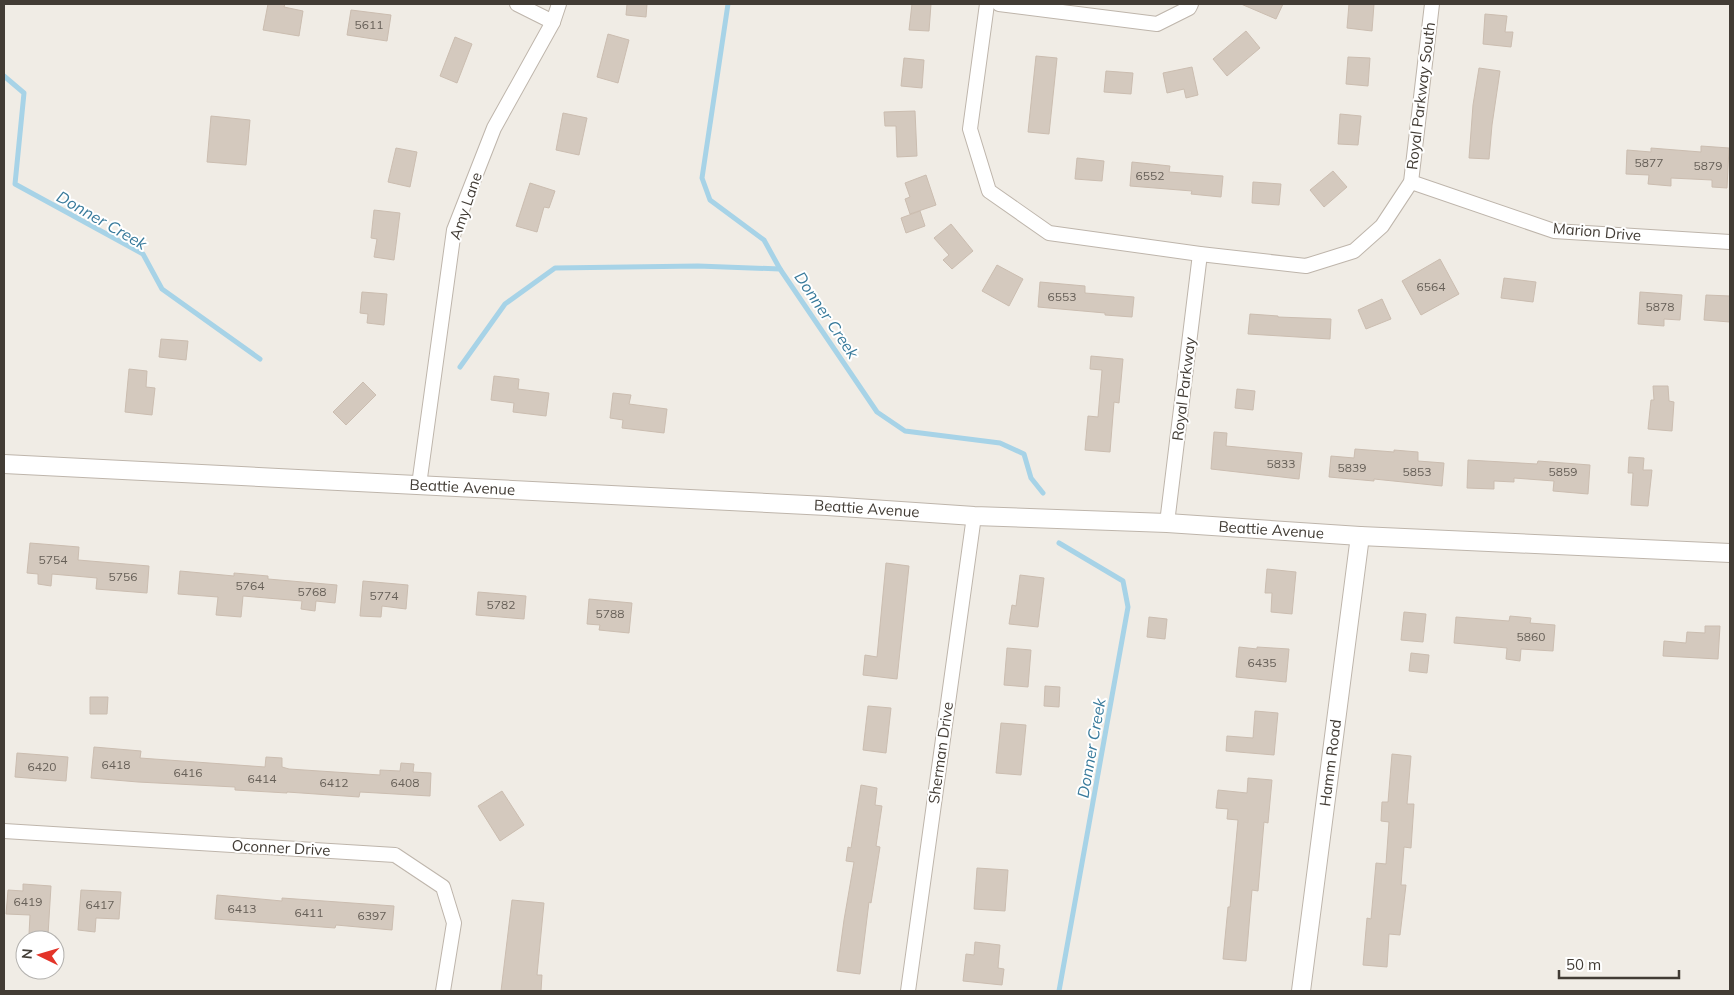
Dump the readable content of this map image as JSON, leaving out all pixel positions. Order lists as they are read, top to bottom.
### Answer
{
  "streets": {
    "street": [
      "Royal Parkway South",
      "Amy Lane",
      "Marion Drive",
      "Royal Parkway",
      "Beattie Avenue",
      "Sherman Drive",
      "Hamm Road",
      "Oconner Drive"
    ]
  },
  "crossings": [
    ["Royal Parkway South", "Marion Drive"],
    ["Royal Parkway South", "Royal Parkway"],
    ["Amy Lane", "Beattie Avenue"],
    ["Royal Parkway", "Beattie Avenue"],
    ["Beattie Avenue", "Sherman Drive"],
    ["Beattie Avenue", "Hamm Road"]
  ],
  "water": ["Donner Creek"],
  "house_numbers": [
    "5611",
    "5877",
    "5879",
    "6552",
    "6564",
    "6553",
    "5878",
    "5833",
    "5839",
    "5853",
    "5859",
    "5754",
    "5756",
    "5764",
    "5768",
    "5774",
    "5782",
    "5788",
    "5860",
    "6435",
    "6418",
    "6420",
    "6416",
    "6414",
    "6412",
    "6408",
    "6419",
    "6417",
    "6413",
    "6411",
    "6397"
  ],
  "scale_bar": "50 m",
  "north": "left"
}
